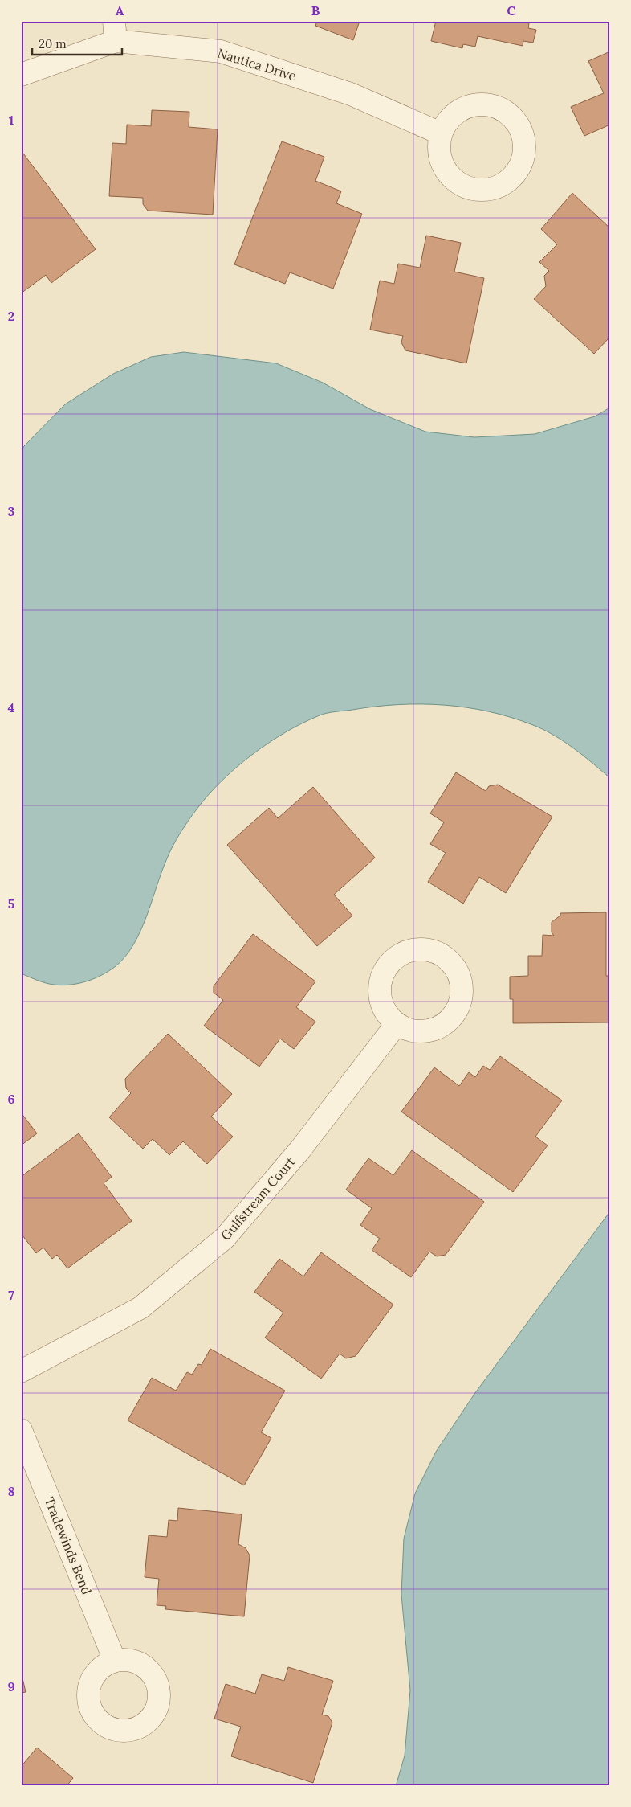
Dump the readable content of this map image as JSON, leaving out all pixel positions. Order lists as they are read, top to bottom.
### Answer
{
  "streets": {
    "street": ["Nautica Drive", "Gulfstream Court", "Tradewinds Bend"]
  },
  "scale_bar": "20 m",
  "grid": {
    "columns": ["A", "B", "C"],
    "rows": [
      "1",
      "2",
      "3",
      "4",
      "5",
      "6",
      "7",
      "8",
      "9"
    ]
  }
}
